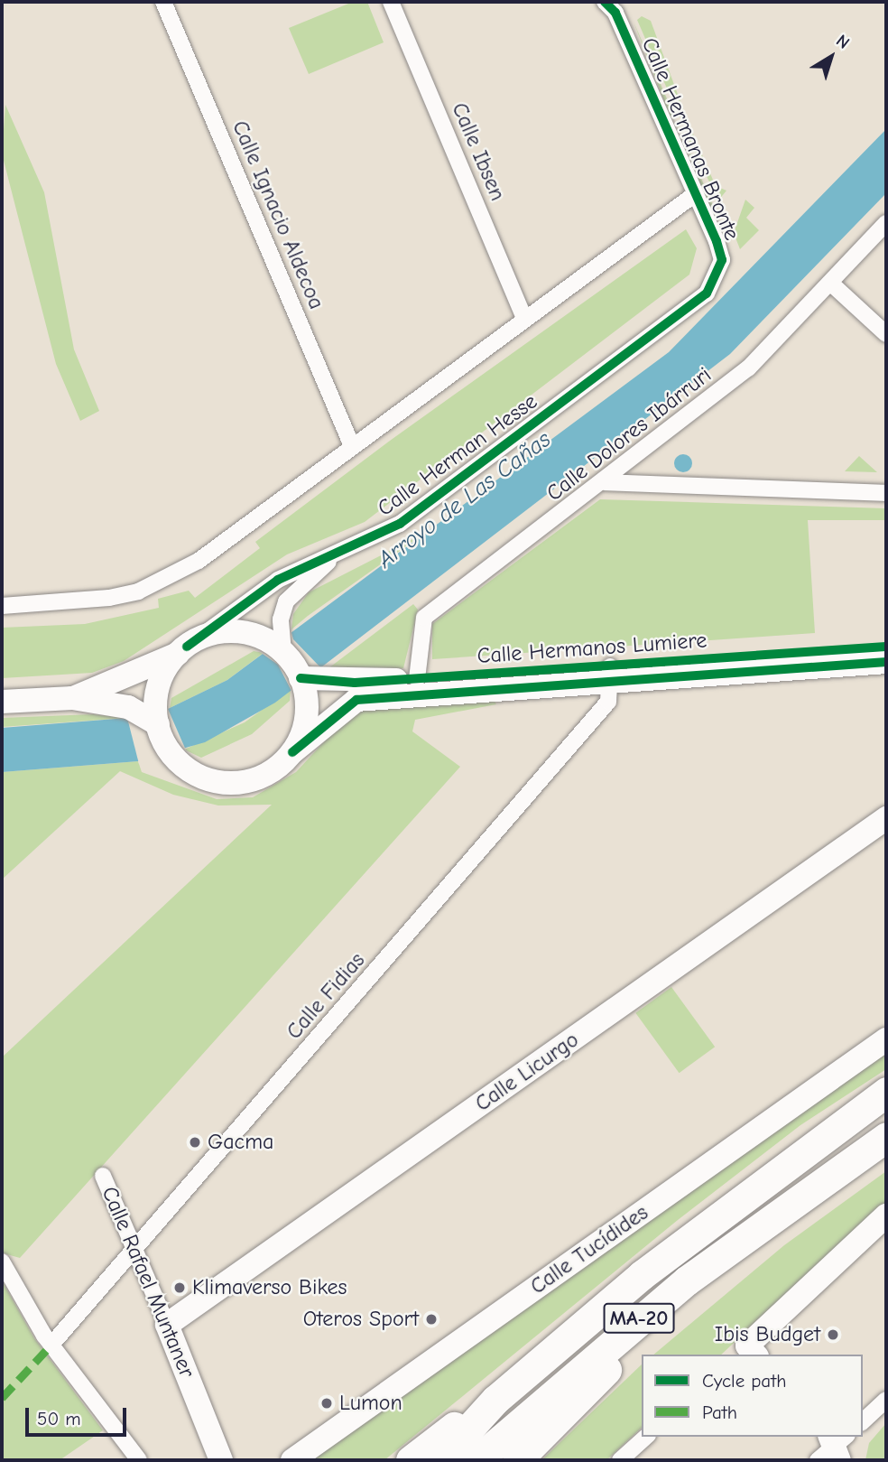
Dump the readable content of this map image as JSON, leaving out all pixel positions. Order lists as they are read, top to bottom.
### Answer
{
  "streets": {
    "highway": ["MA-20"],
    "main road": [
      "Calle Herman Hesse",
      "Calle Hermanos Lumiere",
      "Calle Licurgo",
      "Calle Tucídides",
      "Calle Rafael Muntaner"
    ],
    "street": [
      "Calle Hermanas Bronte",
      "Calle Ibsen",
      "Calle Ignacio Aldecoa",
      "Calle Dolores Ibárruri",
      "Calle Fidias"
    ]
  },
  "crossings": [
    ["Calle Hermanas Bronte", "Calle Herman Hesse"],
    ["Calle Dolores Ibárruri", "Calle Hermanos Lumiere"],
    ["Calle Herman Hesse", "Calle Hermanos Lumiere"],
    ["Calle Hermanos Lumiere", "Calle Fidias"],
    ["Calle Fidias", "Calle Rafael Muntaner"],
    ["Calle Licurgo", "Calle Rafael Muntaner"]
  ],
  "water": ["Arroyo de Las Cañas"],
  "places": [
    "Gacma",
    "Klimaverso Bikes",
    "Oteros Sport",
    "Ibis Budget",
    "Lumon"
  ],
  "legend": ["Cycle path", "Path"],
  "scale_bar": "50 m",
  "north": "top right"
}
